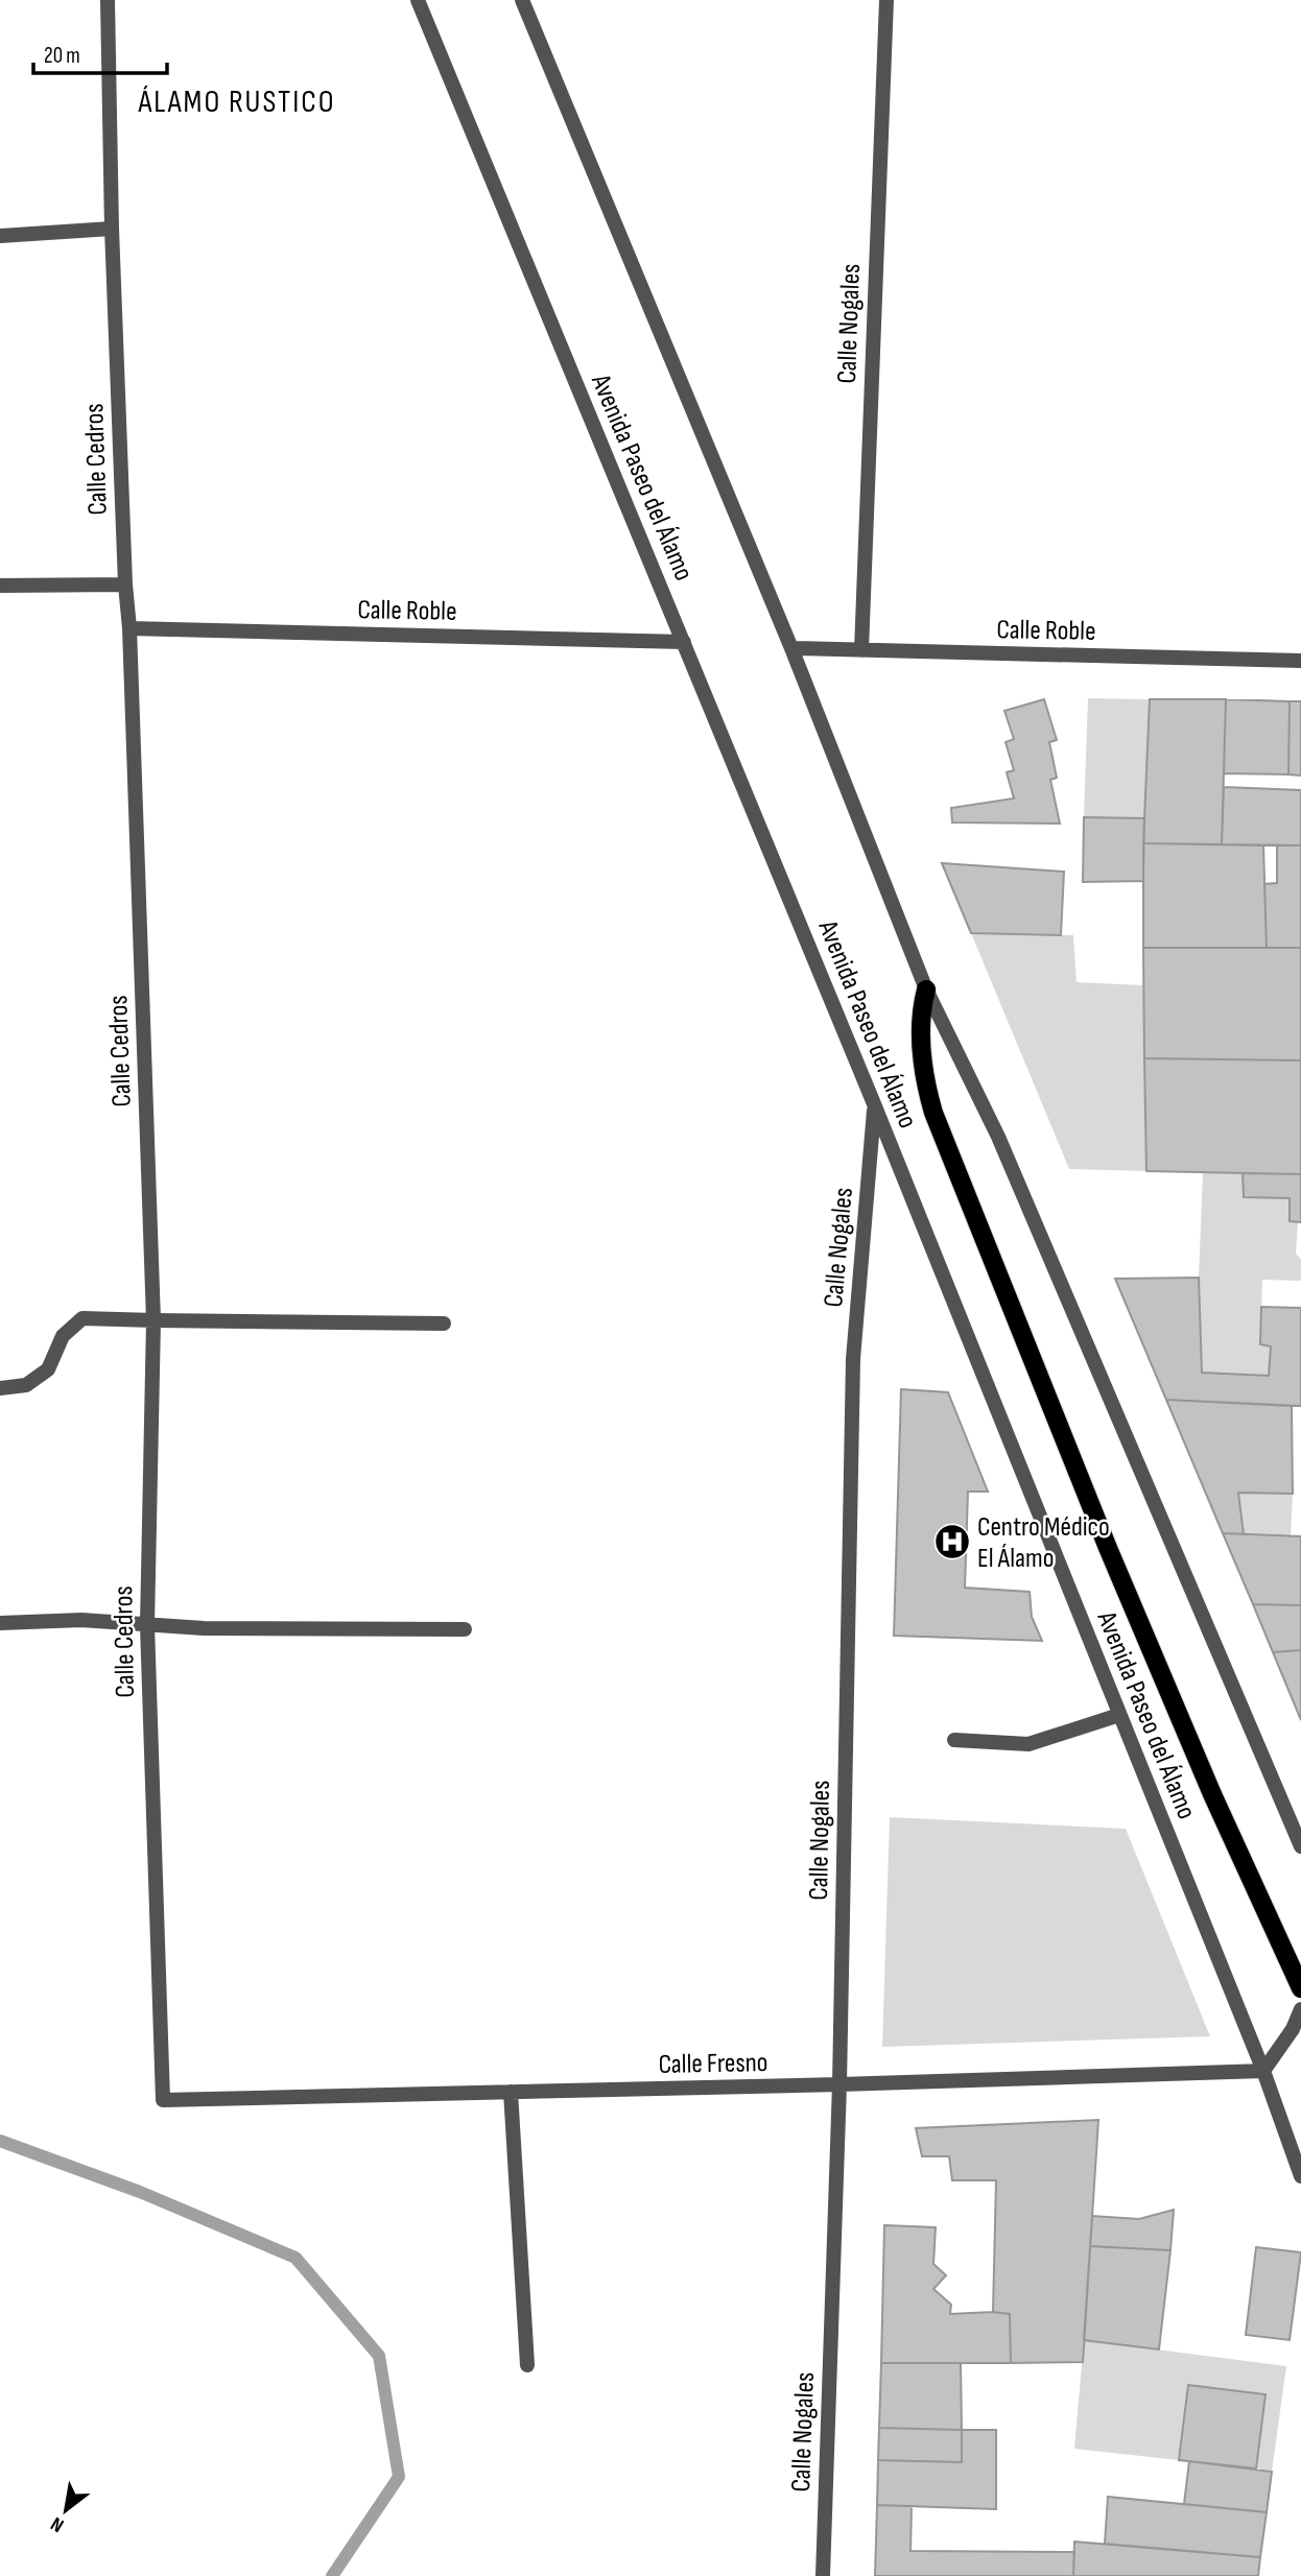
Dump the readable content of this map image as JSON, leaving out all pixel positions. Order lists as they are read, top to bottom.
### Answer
{
  "streets": {
    "street": [
      "Calle Nogales",
      "Calle Cedros",
      "Avenida Paseo del Álamo",
      "Calle Roble",
      "Calle Fresno"
    ]
  },
  "crossings": [
    ["Calle Nogales", "Avenida Paseo del Álamo"],
    ["Calle Nogales", "Calle Roble"],
    ["Calle Nogales", "Calle Fresno"],
    ["Calle Cedros", "Calle Roble"],
    ["Calle Cedros", "Calle Fresno"],
    ["Avenida Paseo del Álamo", "Calle Roble"],
    ["Avenida Paseo del Álamo", "Calle Fresno"]
  ],
  "districts": ["ÁLAMO RUSTICO"],
  "places": {
    "hospital": ["Centro Médico El Álamo"]
  },
  "scale_bar": "20 m",
  "north": "bottom left"
}
